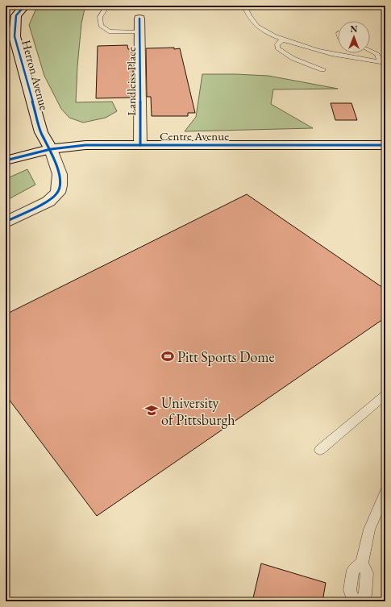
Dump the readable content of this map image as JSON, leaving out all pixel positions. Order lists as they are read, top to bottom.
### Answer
{
  "streets": {
    "main road": ["Herron Avenue", "Landleiss Place", "Centre Avenue"]
  },
  "crossings": [
    ["Herron Avenue", "Centre Avenue"],
    ["Landleiss Place", "Centre Avenue"]
  ],
  "places": {
    "sports": ["Pitt Sports Dome"],
    "school or university": ["University of Pittsburgh"]
  },
  "north": "top"
}
